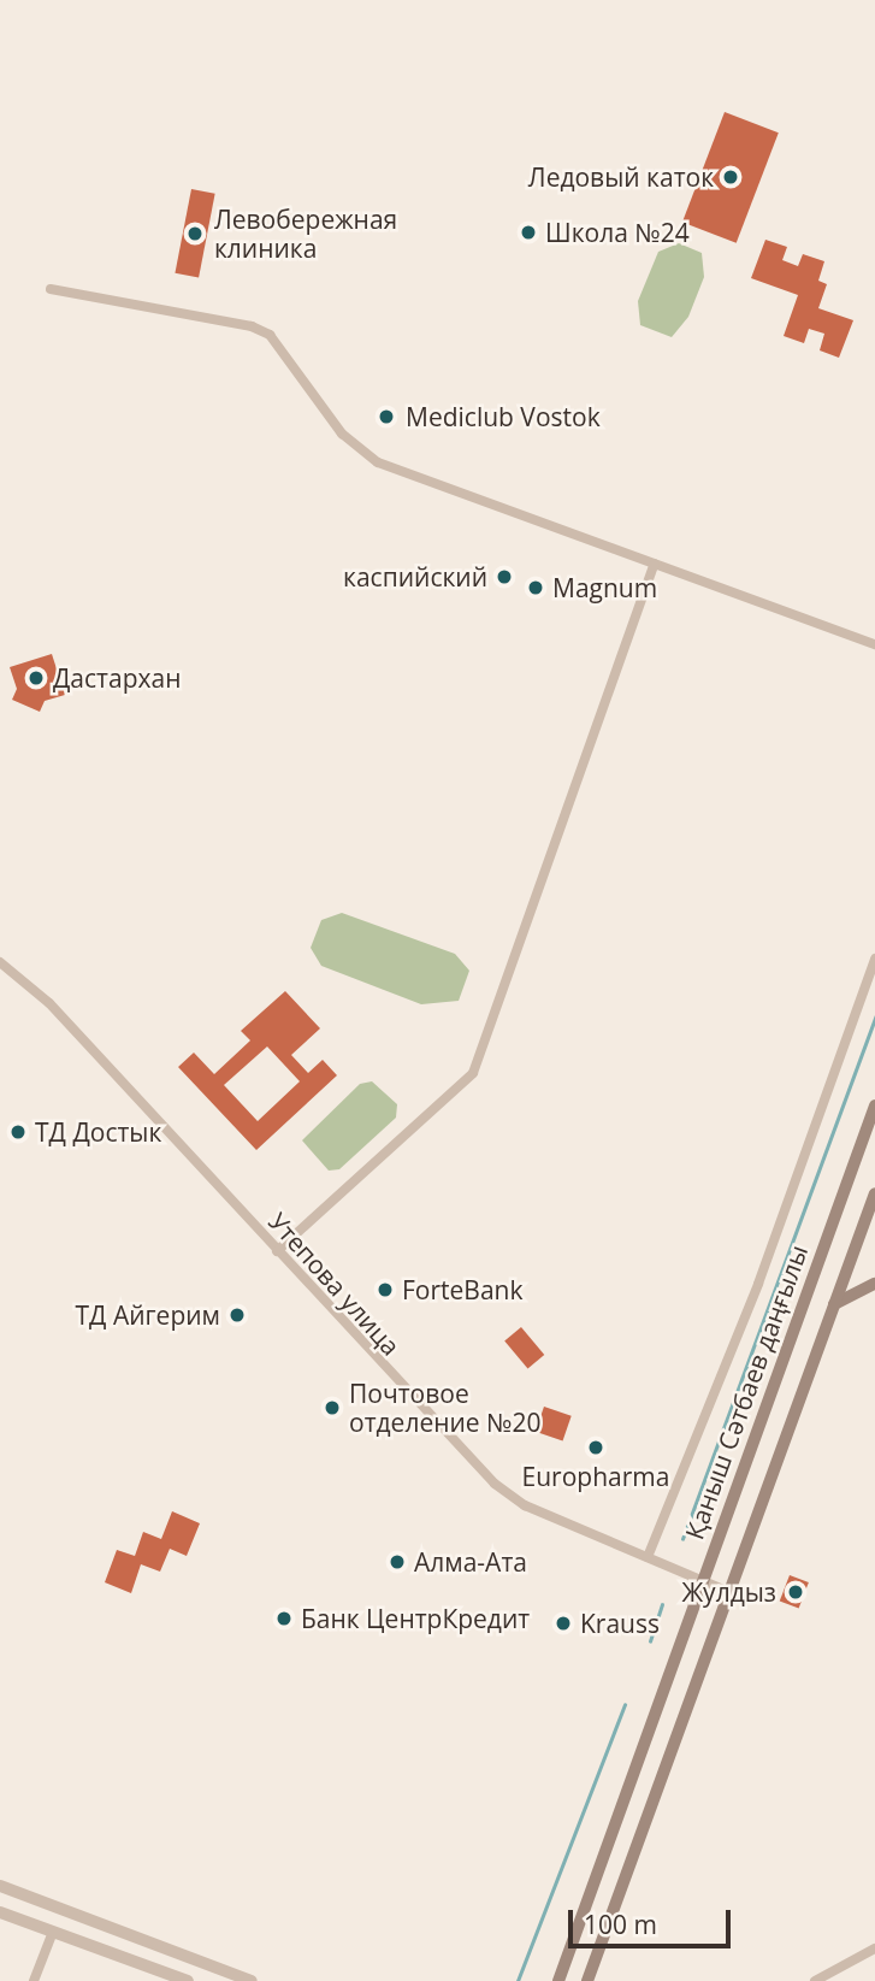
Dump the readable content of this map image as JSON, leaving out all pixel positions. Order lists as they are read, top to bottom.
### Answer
{
  "streets": {
    "main road": ["Қаныш Сәтбаев даңғылы"],
    "street": ["Утепова улица"]
  },
  "crossings": [
    ["Утепова улица", "Қаныш Сәтбаев даңғылы"]
  ],
  "places": [
    "Ледовый каток",
    "Школа №24",
    "Левобережная клиника",
    "Mediclub Vostok",
    "каспийский",
    "Magnum",
    "Дастархан",
    "ТД Достык",
    "ForteBank",
    "ТД Айгерим",
    "Почтовое отделение №20",
    "Europharma",
    "Алма-Ата",
    "Жулдыз",
    "Банк ЦентрКредит",
    "Krauss"
  ],
  "scale_bar": "100 m"
}
